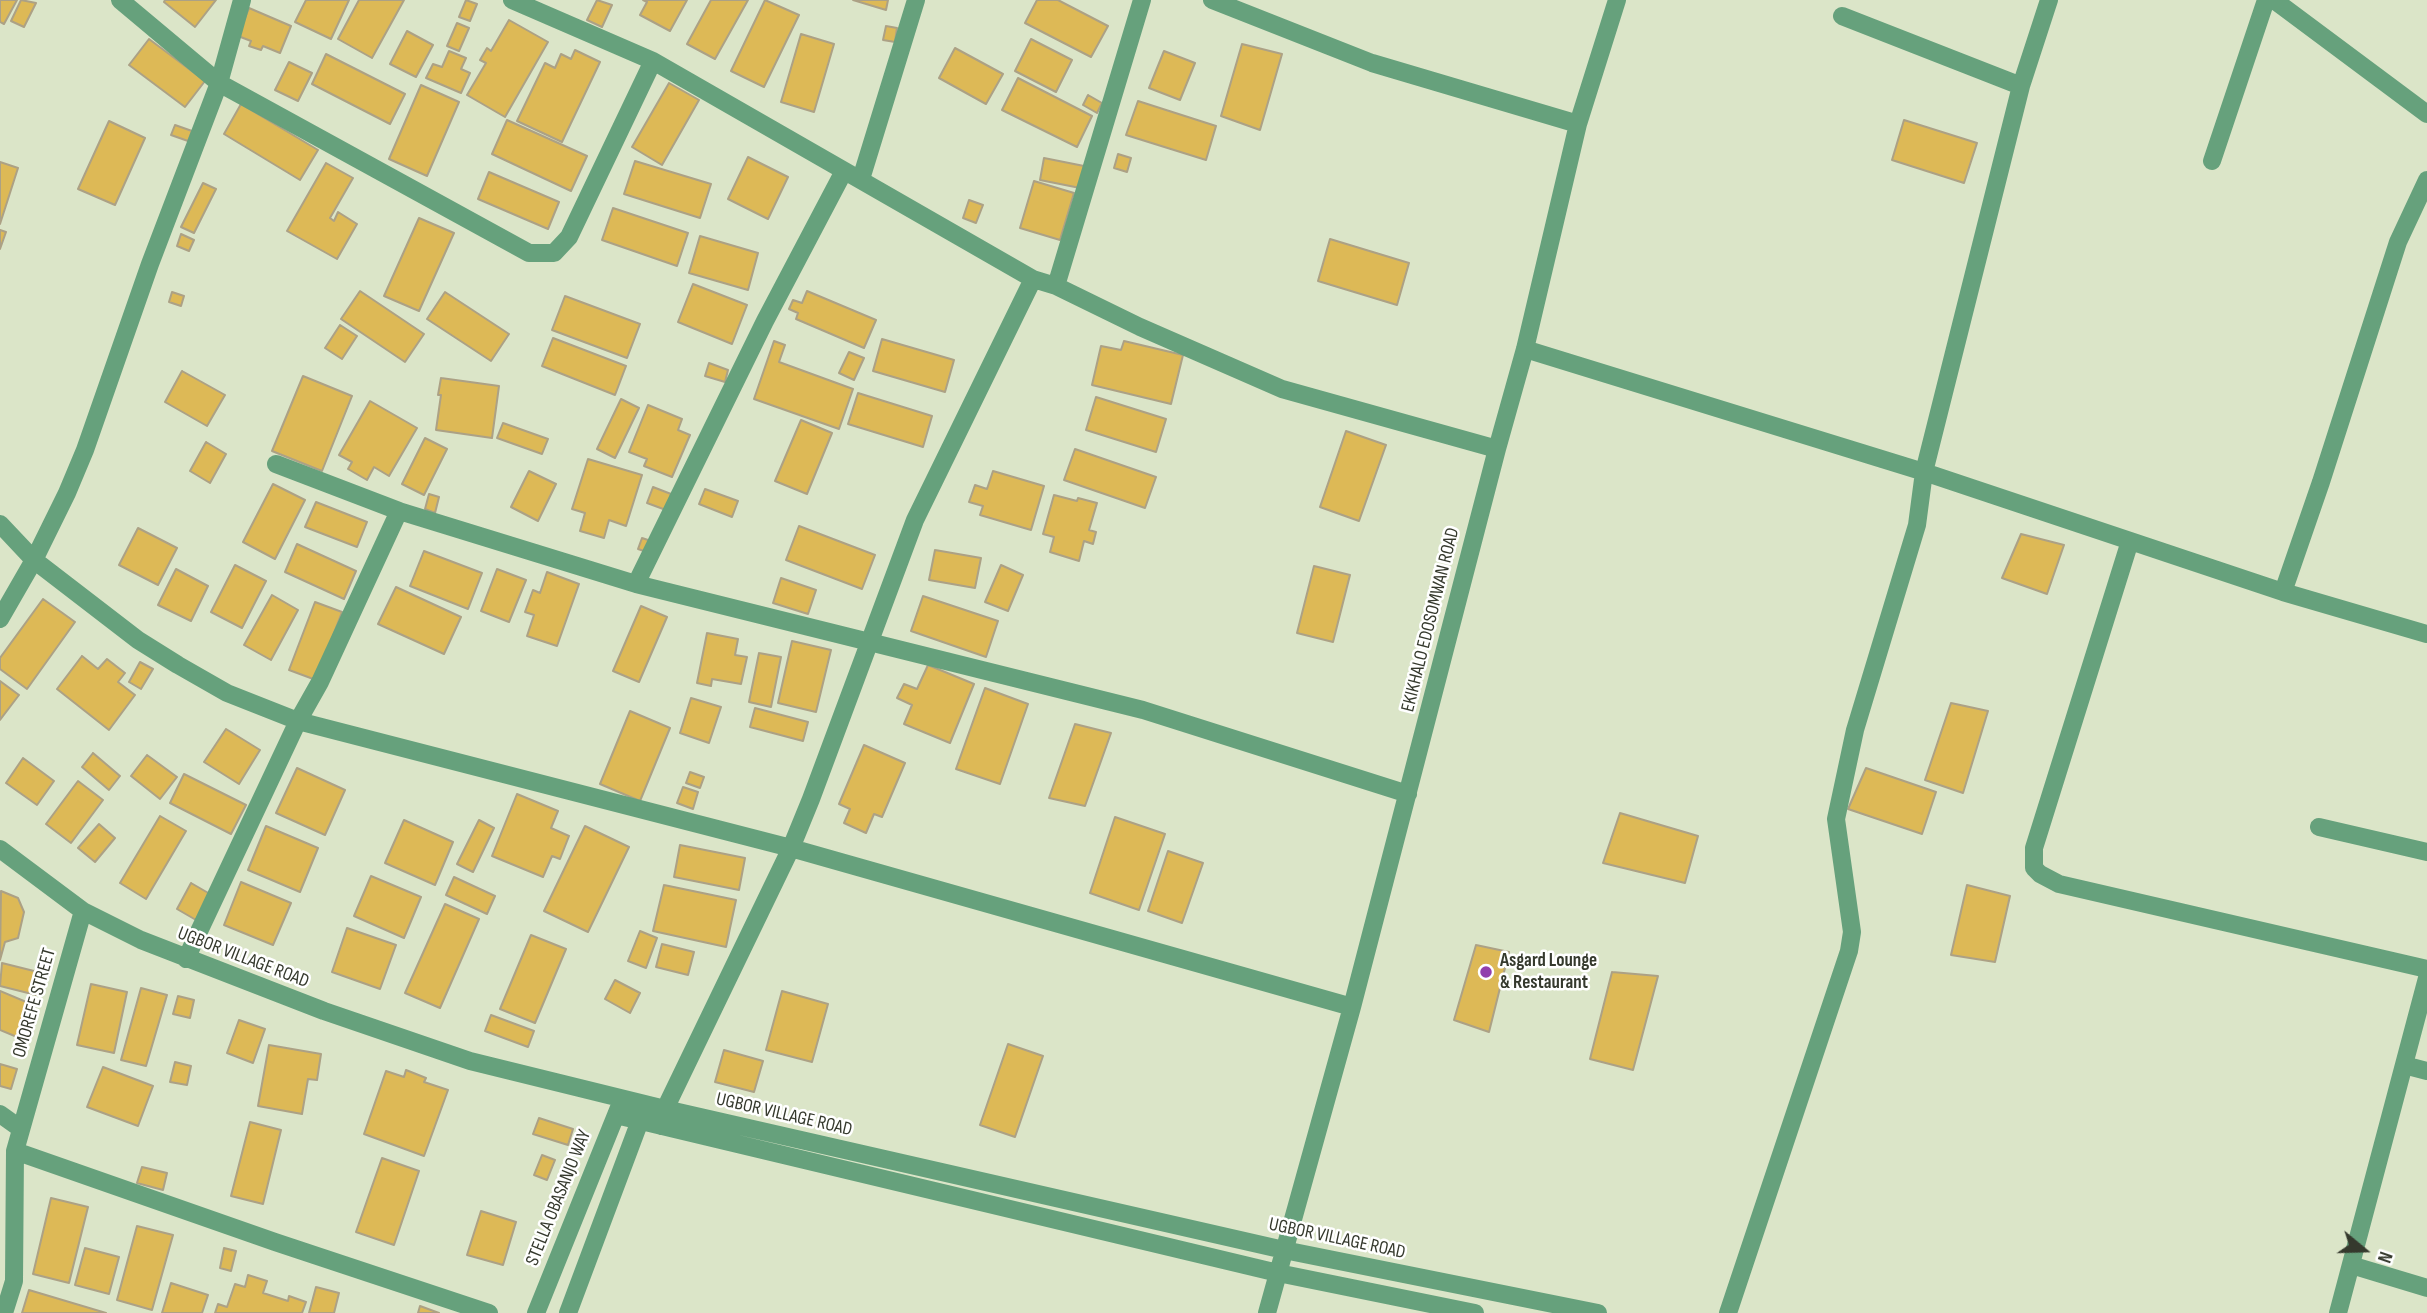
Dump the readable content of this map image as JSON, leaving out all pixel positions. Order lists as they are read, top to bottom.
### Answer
{
  "streets": {
    "street": [
      "EKIKHALO EDOSOMWAN ROAD",
      "UGBOR VILLAGE ROAD",
      "OMOREFE STREET",
      "STELLA OBASANJO WAY"
    ]
  },
  "crossings": [
    ["EKIKHALO EDOSOMWAN ROAD", "UGBOR VILLAGE ROAD"],
    ["UGBOR VILLAGE ROAD", "OMOREFE STREET"],
    ["UGBOR VILLAGE ROAD", "STELLA OBASANJO WAY"]
  ],
  "places": ["Asgard Lounge & Restaurant"],
  "north": "right"
}
